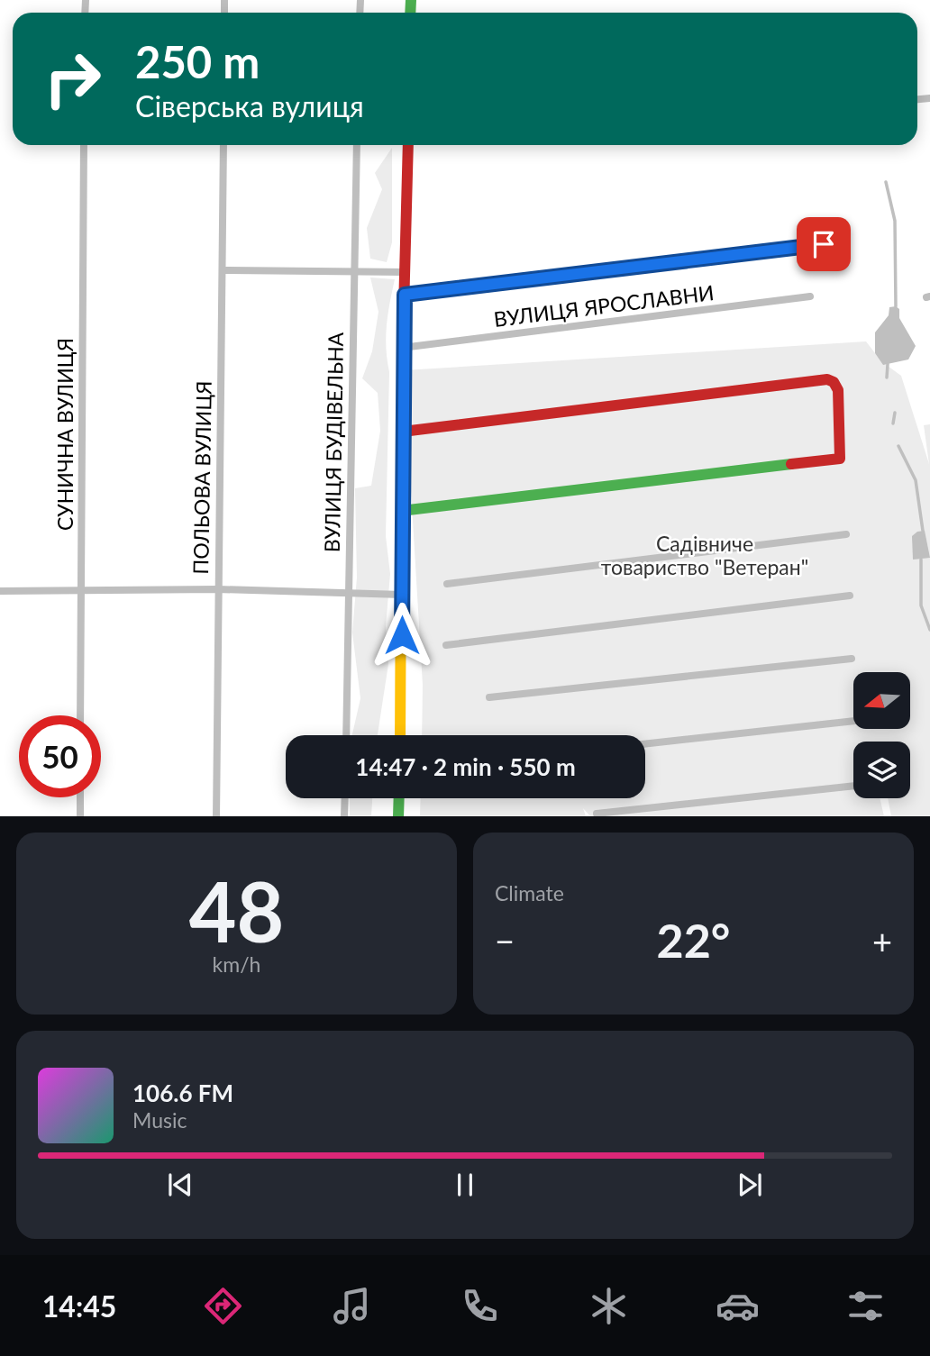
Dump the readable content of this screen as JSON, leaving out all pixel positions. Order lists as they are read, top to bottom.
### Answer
{
  "streets": {
    "street": [
      "ВУЛИЦЯ ЯРОСЛАВНИ",
      "СУНИЧНА ВУЛИЦЯ",
      "ВУЛИЦЯ БУДІВЕЛЬНА",
      "ПОЛЬОВА ВУЛИЦЯ"
    ]
  },
  "parks": ["Садівниче товариство \"Ветеран\""],
  "north": "left",
  "page": {
    "turn": ["250 m", "Сіверська вулиця"],
    "limit": "50",
    "trip": "14:47 · 2 min · 550 m",
    "tile": [
      ["48", "km/h"],
      "Climate"
    ],
    "heat": ["−", "22°", "+"],
    "song": ["106.6 FM", "Music"],
    "tabs": "14:45"
  }
}
